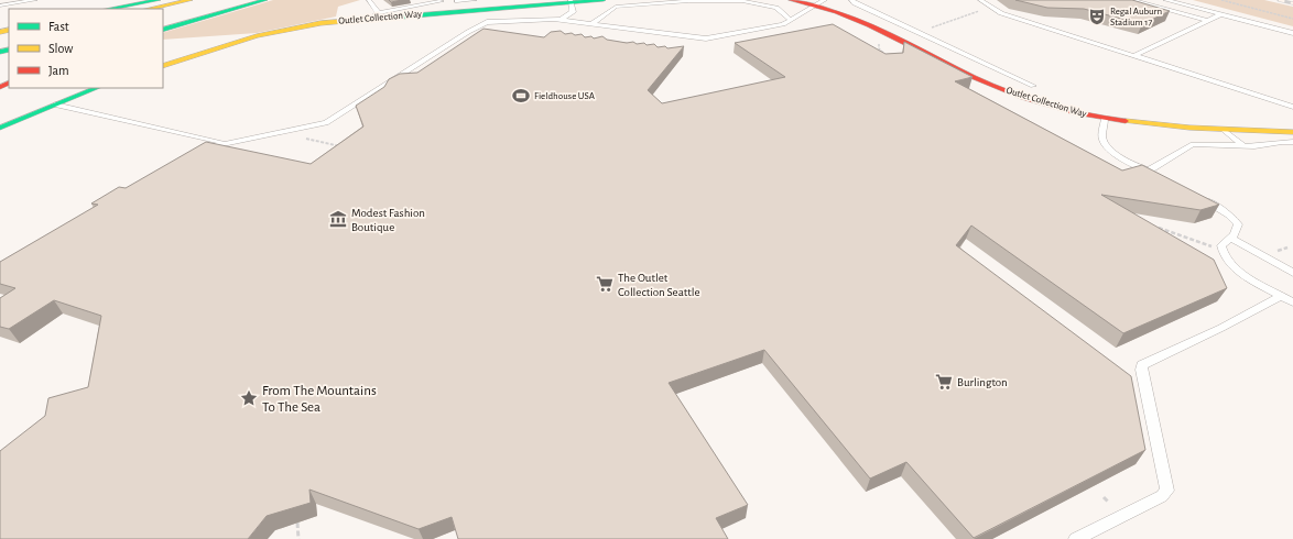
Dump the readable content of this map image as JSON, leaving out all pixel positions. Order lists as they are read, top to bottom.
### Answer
{
  "streets": {
    "main road": ["Outlet Collection Way"]
  },
  "places": {
    "theatre": ["Regal Auburn Stadium 17"],
    "sports": ["Fieldhouse USA"],
    "museum": ["Modest Fashion Boutique"],
    "supermarket": ["The Outlet Collection Seattle", "Burlington"],
    "place": ["From The Mountains To The Sea"]
  },
  "legend": ["Fast", "Slow", "Jam"]
}
